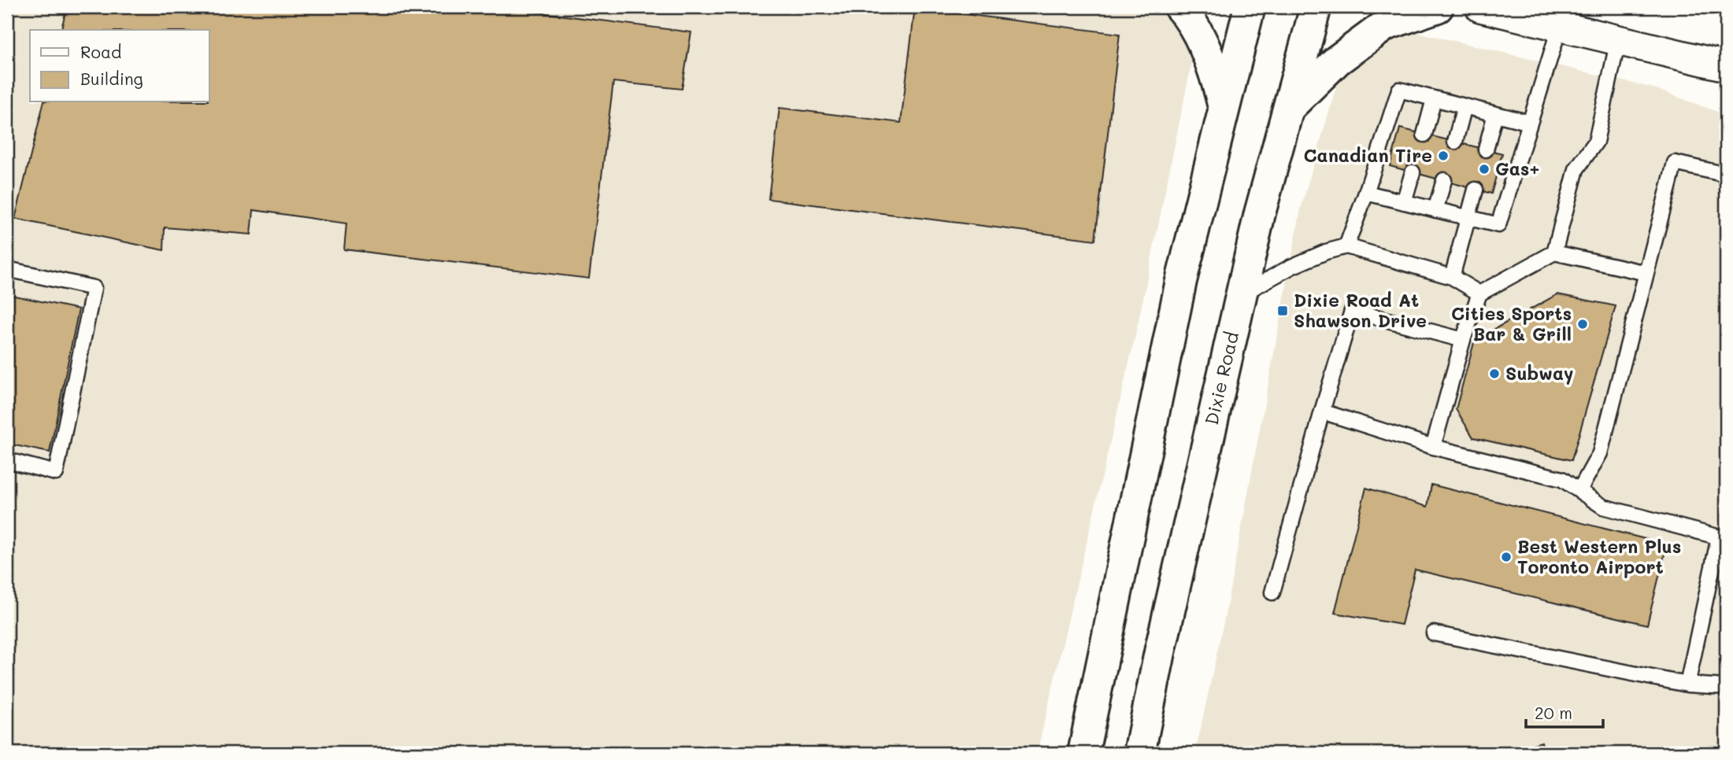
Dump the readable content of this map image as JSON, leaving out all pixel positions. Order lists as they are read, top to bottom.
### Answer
{
  "streets": {
    "main road": ["Dixie Road"]
  },
  "places": {
    "other": [
      "Canadian Tire",
      "Gas+",
      "Cities Sports Bar & Grill",
      "Subway",
      "Best Western Plus Toronto Airport"
    ],
    "transit": ["Dixie Road At Shawson Drive"]
  },
  "legend": ["Road", "Building"],
  "scale_bar": "20 m"
}
